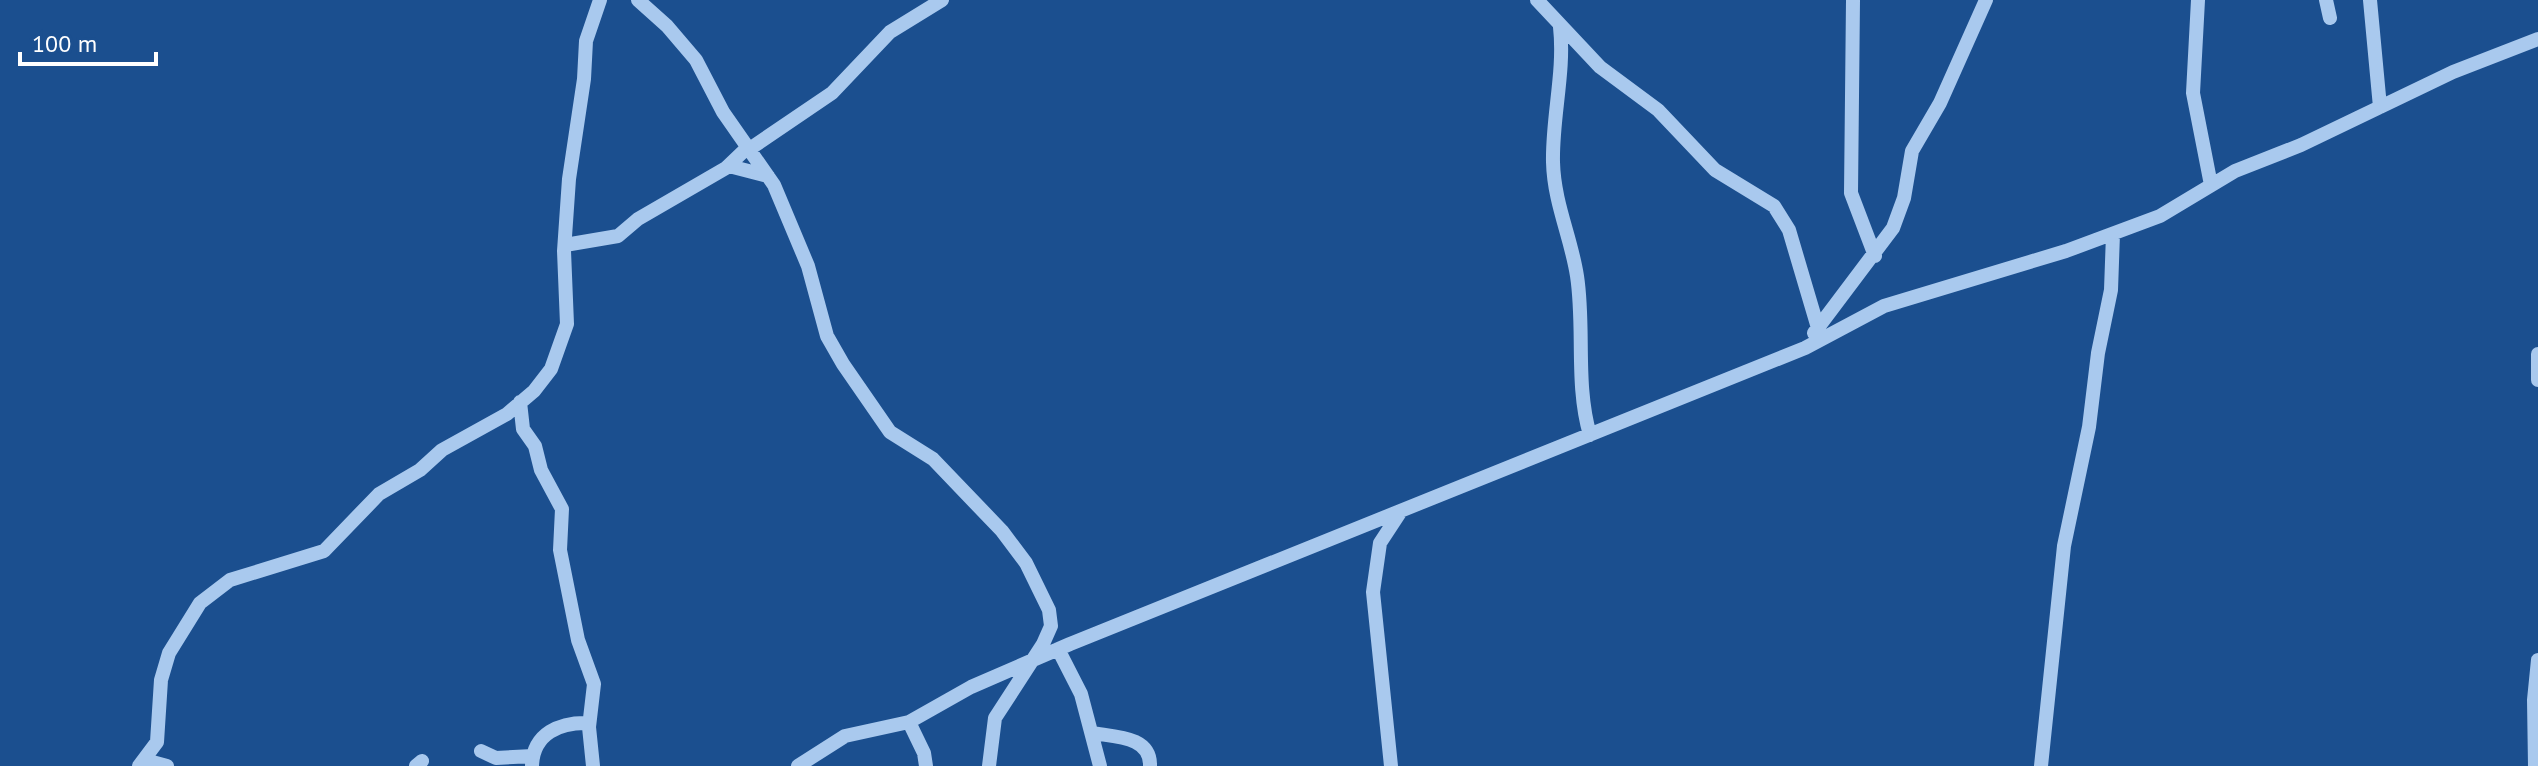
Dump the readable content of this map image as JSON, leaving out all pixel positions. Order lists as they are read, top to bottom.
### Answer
{
  "scale_bar": "100 m"
}
